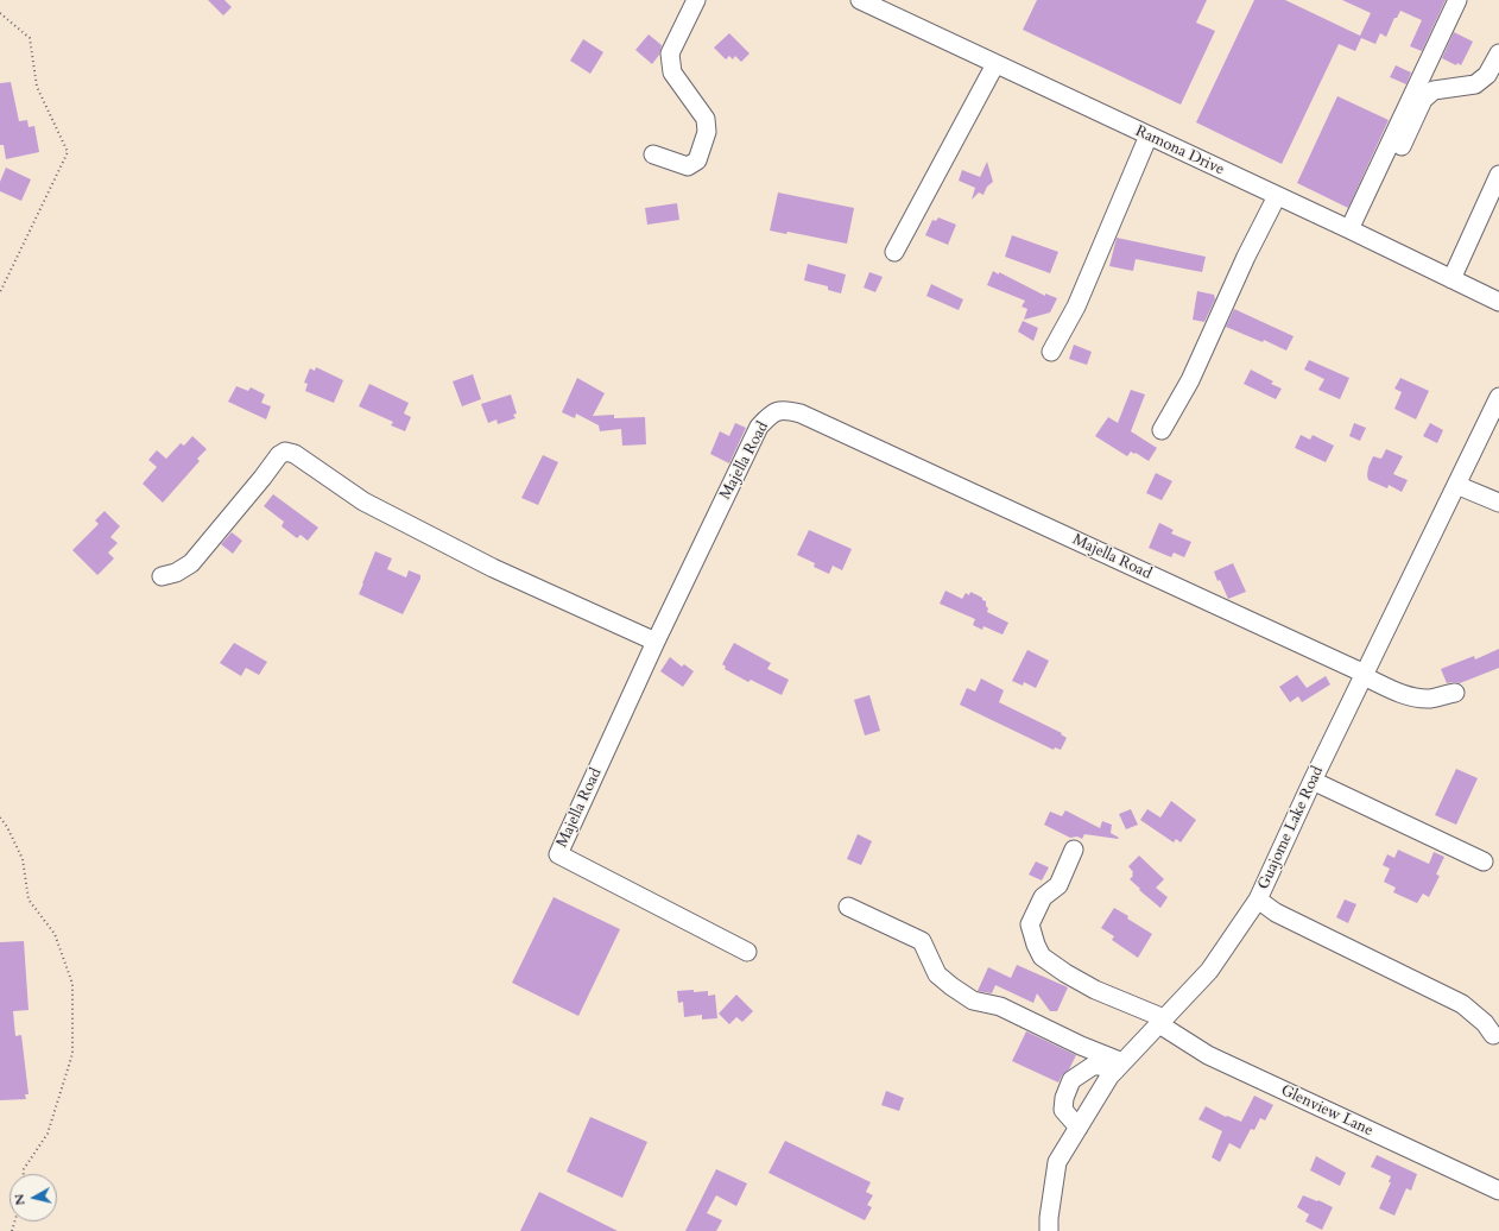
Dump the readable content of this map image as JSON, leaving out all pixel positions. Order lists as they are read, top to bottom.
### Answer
{
  "streets": {
    "street": [
      "Ramona Drive",
      "Majella Road",
      "Guajome Lake Road",
      "Glenview Lane"
    ]
  },
  "crossings": [
    ["Majella Road", "Guajome Lake Road"],
    ["Guajome Lake Road", "Glenview Lane"]
  ],
  "north": "left"
}
